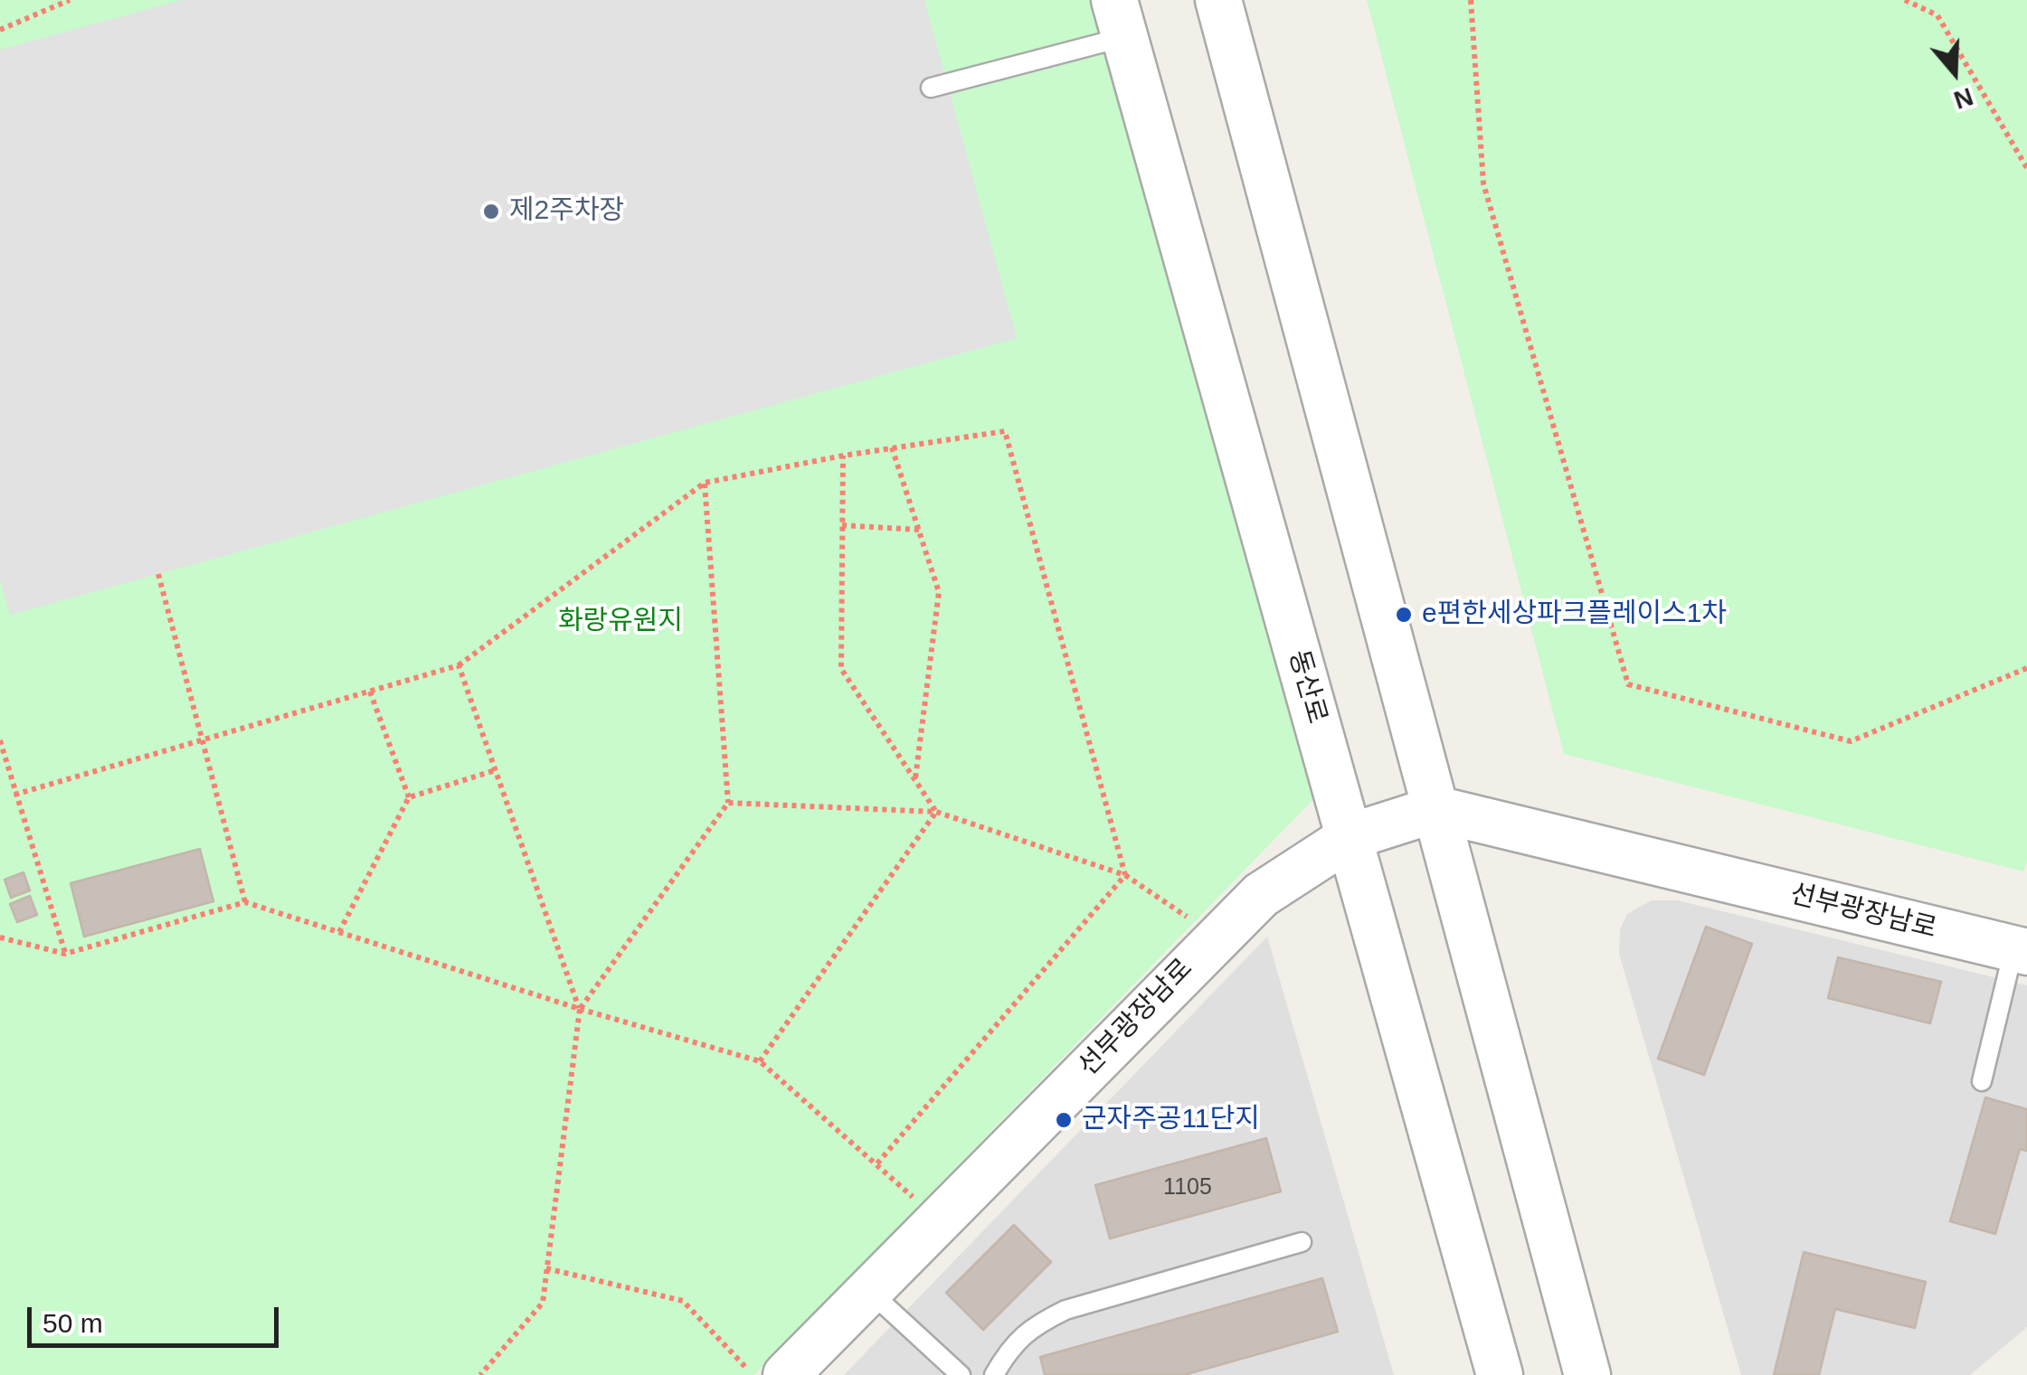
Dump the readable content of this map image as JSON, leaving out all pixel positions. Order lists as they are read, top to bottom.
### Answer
{
  "streets": {
    "street": ["동산로", "선부광장남로"]
  },
  "crossings": [
    ["동산로", "선부광장남로"]
  ],
  "parks": ["화랑유원지"],
  "places": ["제2주차장", "e편한세상파크플레이스1차", "군자주공11단지"],
  "house_numbers": ["1105"],
  "scale_bar": "50 m",
  "north": "bottom"
}
